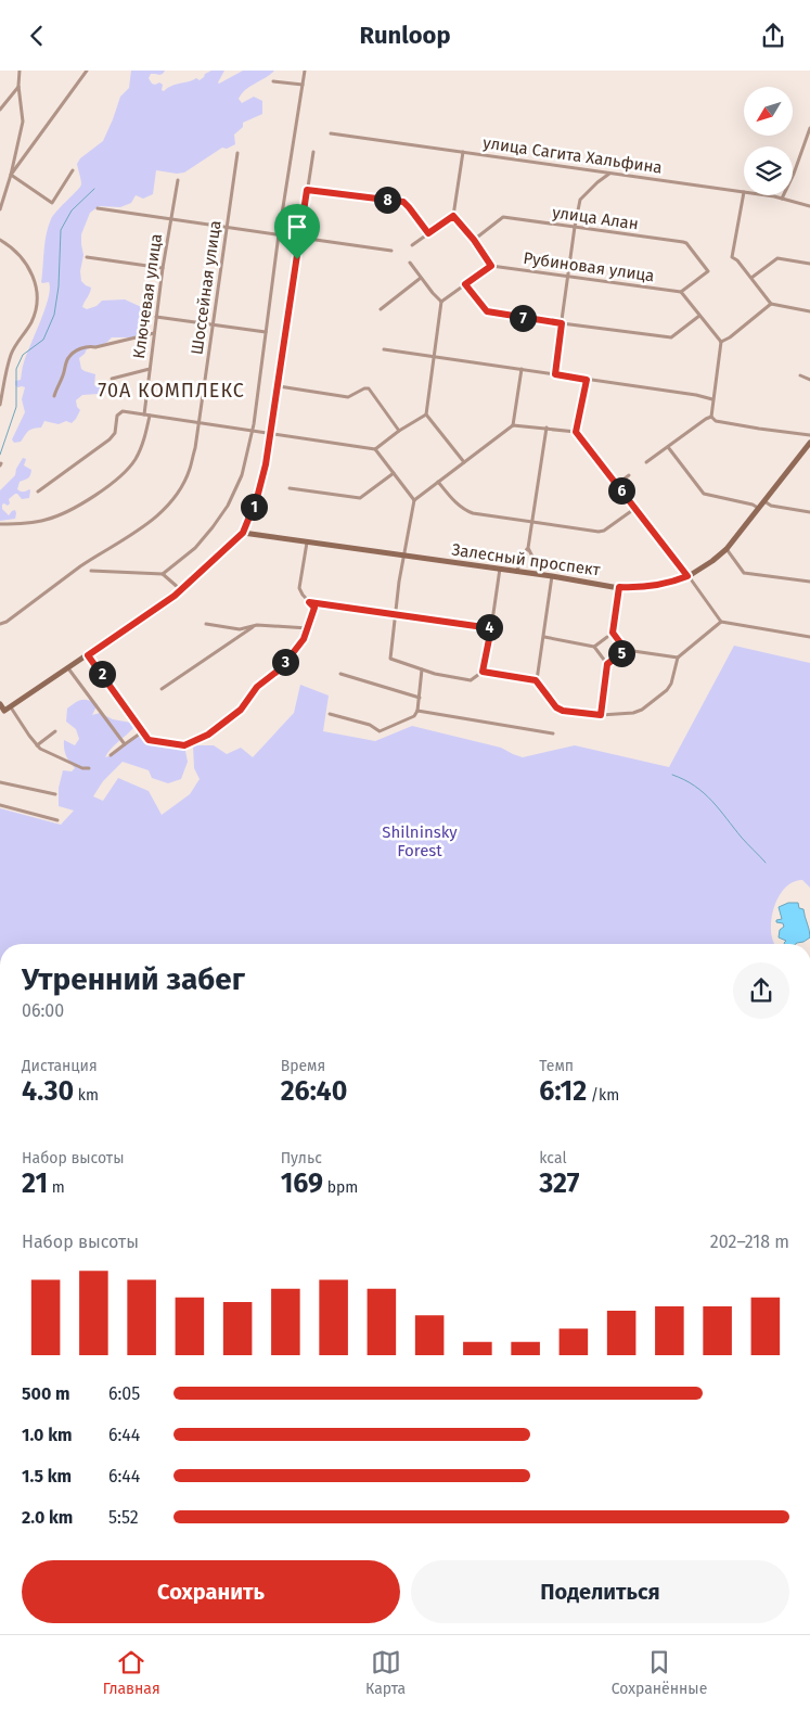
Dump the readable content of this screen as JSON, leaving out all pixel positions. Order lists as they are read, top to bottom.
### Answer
{
  "streets": {
    "main road": ["Залесный проспект"],
    "street": [
      "улица Сагита Хальфина",
      "улица Алан",
      "Рубиновая улица",
      "Шоссейная улица",
      "Ключевая улица"
    ]
  },
  "crossings": [
    ["улица Алан", "Рубиновая улица"]
  ],
  "districts": ["70А КОМПЛЕКС"],
  "parks": ["Shilninsky Forest"],
  "north": "bottom left",
  "page": {
    "header": "Runloop",
    "pins": [
      "8",
      "7",
      "6",
      "1",
      "4",
      "5",
      "3",
      "2"
    ],
    "heading": ["Утренний забег", "06:00"],
    "stats": [
      ["Дистанция", "4.30 km"],
      ["Время", "26:40"],
      ["Темп", "6:12 /km"],
      ["Набор высоты", "21 m"],
      ["Пульс", "169 bpm"],
      ["kcal", "327"]
    ],
    "chart": ["Набор высоты", "202–218 m"],
    "list": [
      {
        "name": "500 m",
        "note": "6:05"
      },
      {
        "name": "1.0 km",
        "note": "6:44"
      },
      {
        "name": "1.5 km",
        "note": "6:44"
      },
      {
        "name": "2.0 km",
        "note": "5:52"
      }
    ],
    "buttons": ["Сохранить", "Поделиться"],
    "tabs": ["Главная", "Карта", "Сохранённые"]
  }
}
